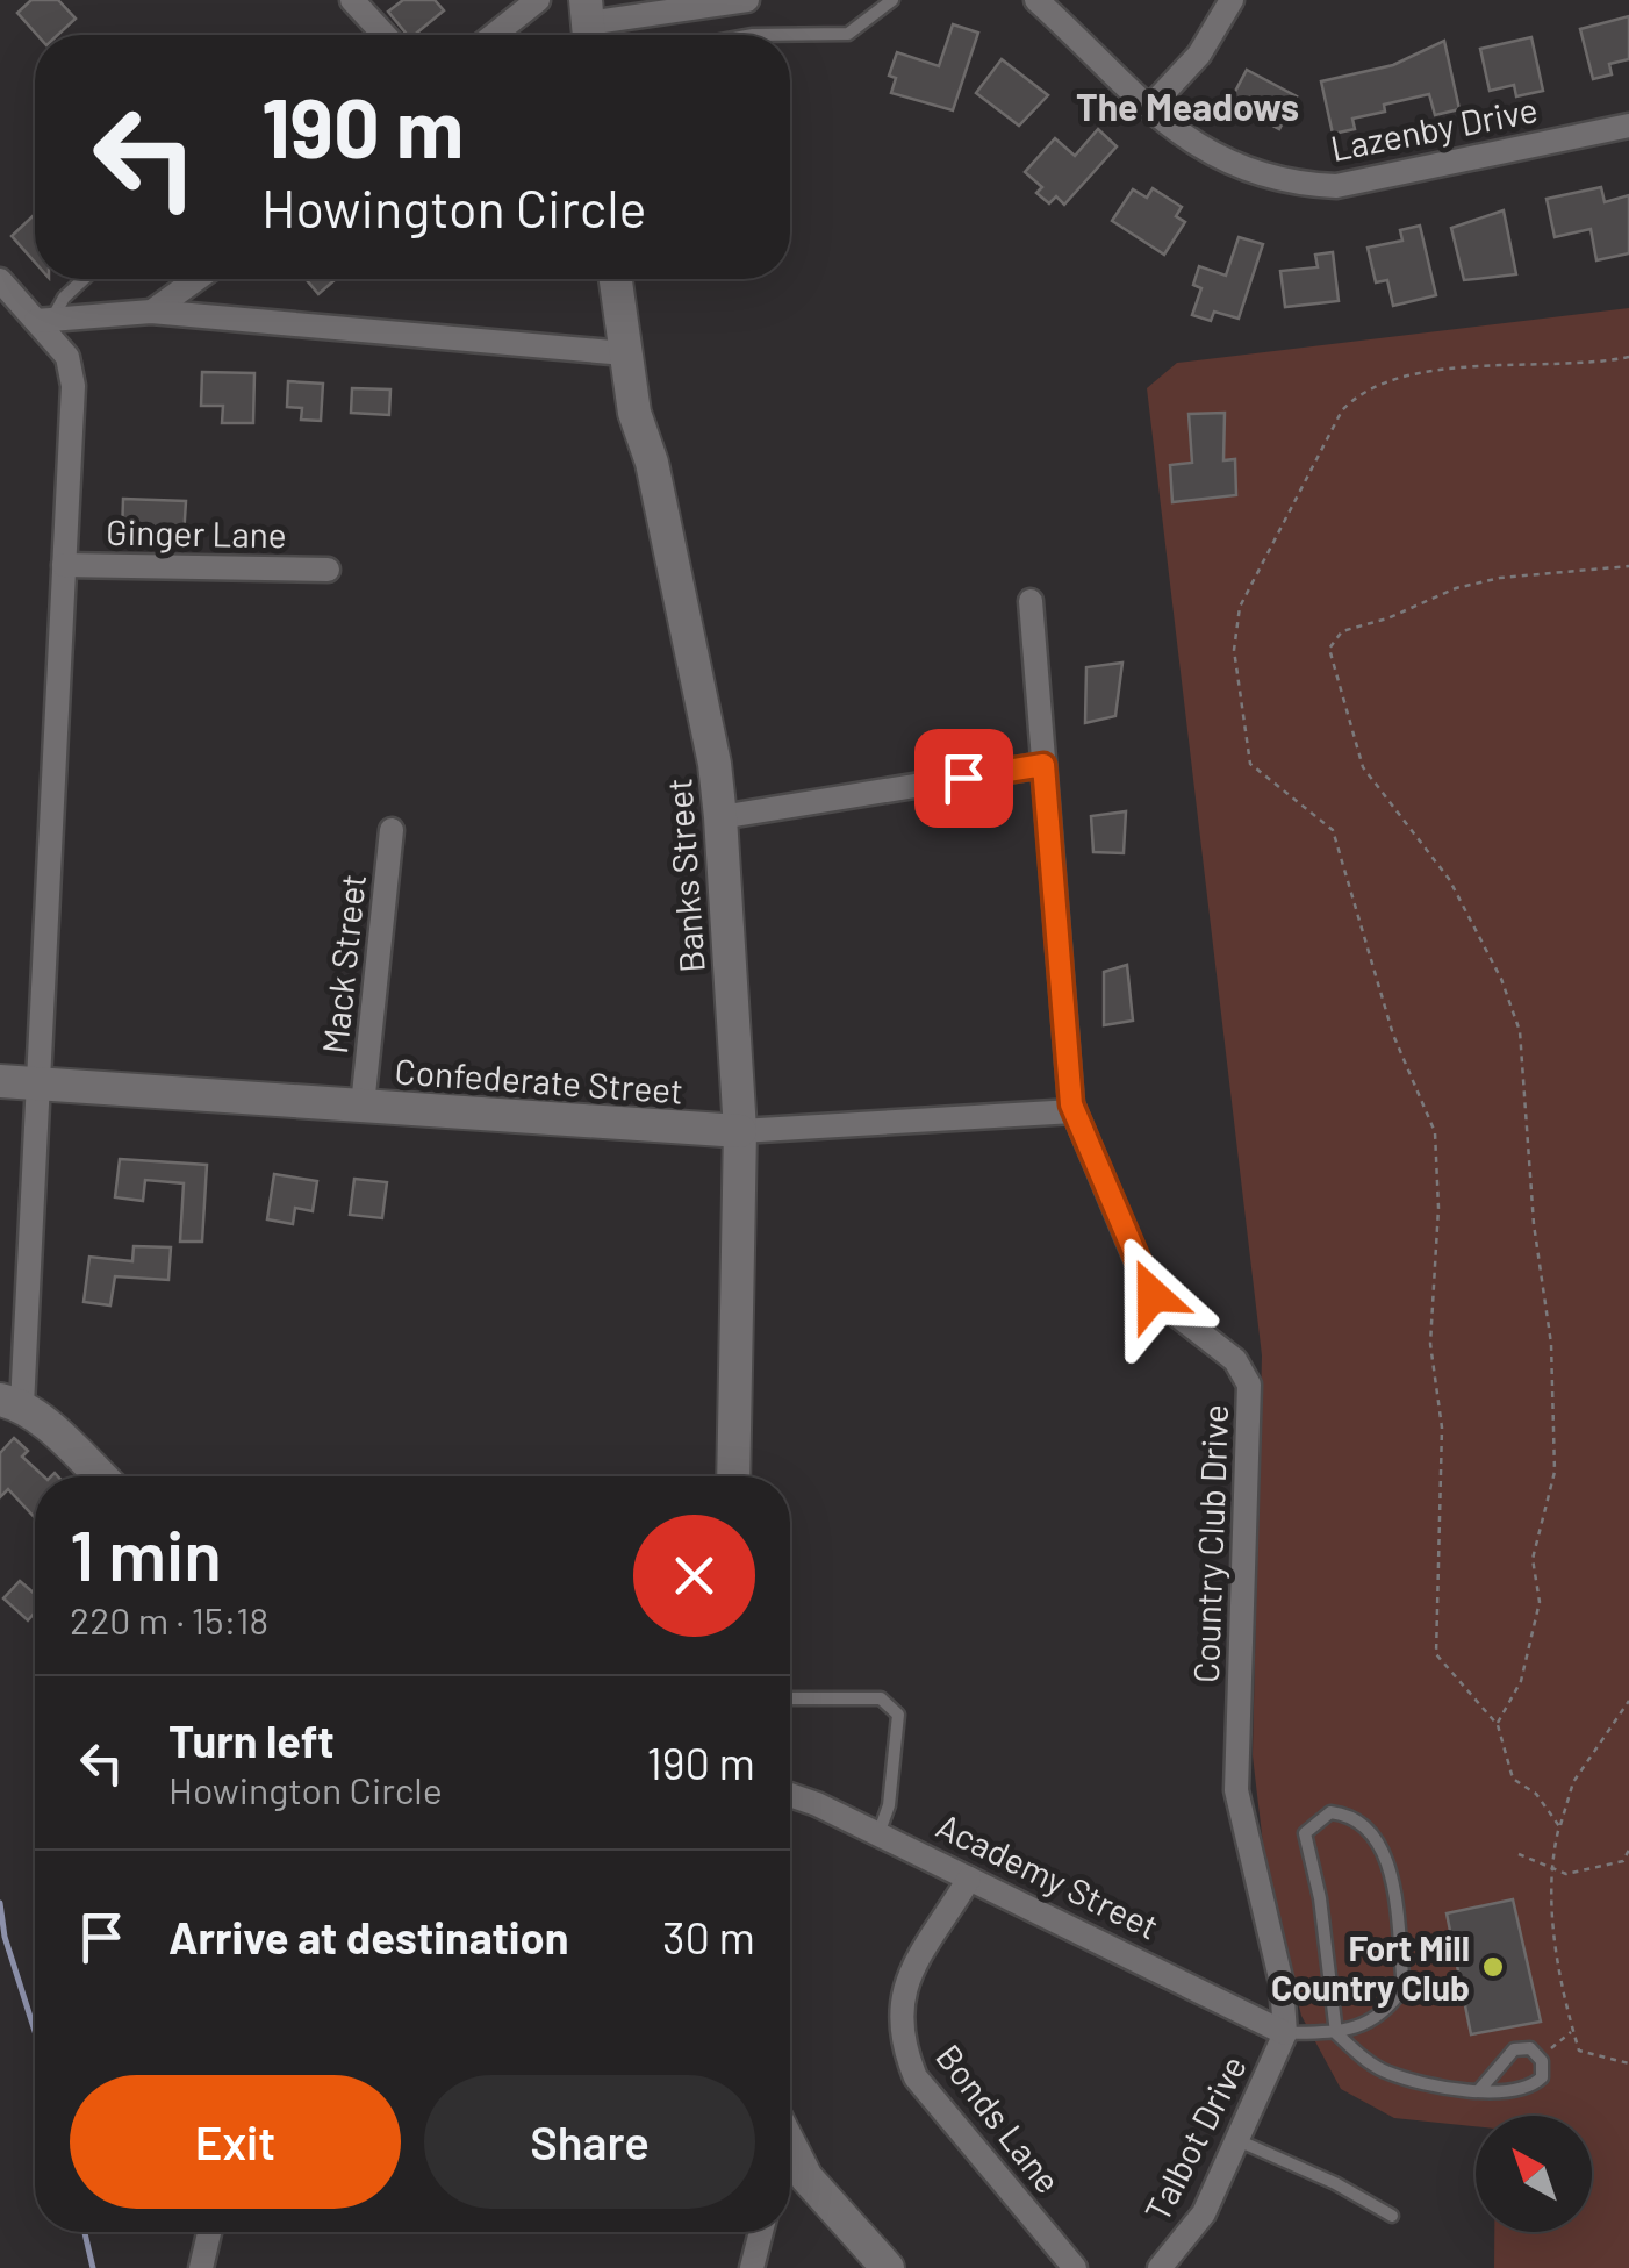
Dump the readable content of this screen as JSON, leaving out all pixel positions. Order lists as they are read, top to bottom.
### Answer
{
  "streets": {
    "street": [
      "Lazenby Drive",
      "Ginger Lane",
      "Banks Street",
      "Mack Street",
      "Confederate Street",
      "Country Club Drive",
      "Academy Street",
      "Bonds Lane",
      "Talbot Drive"
    ]
  },
  "crossings": [
    ["Banks Street", "Confederate Street"],
    ["Mack Street", "Confederate Street"],
    ["Confederate Street", "Country Club Drive"],
    ["Country Club Drive", "Academy Street"],
    ["Country Club Drive", "Talbot Drive"],
    ["Academy Street", "Bonds Lane"],
    ["Academy Street", "Talbot Drive"]
  ],
  "districts": ["The Meadows"],
  "places": ["Fort Mill Country Club"],
  "north": "top left",
  "page": {
    "turn": ["190 m", "Howington Circle"],
    "heading": ["1 min", "220 m · 15:18"],
    "list": [
      {
        "name": "Turn left",
        "note": "Howington Circle",
        "value": "190 m"
      },
      {
        "name": "Arrive at destination",
        "value": "30 m"
      }
    ],
    "buttons": ["Exit", "Share"]
  }
}
